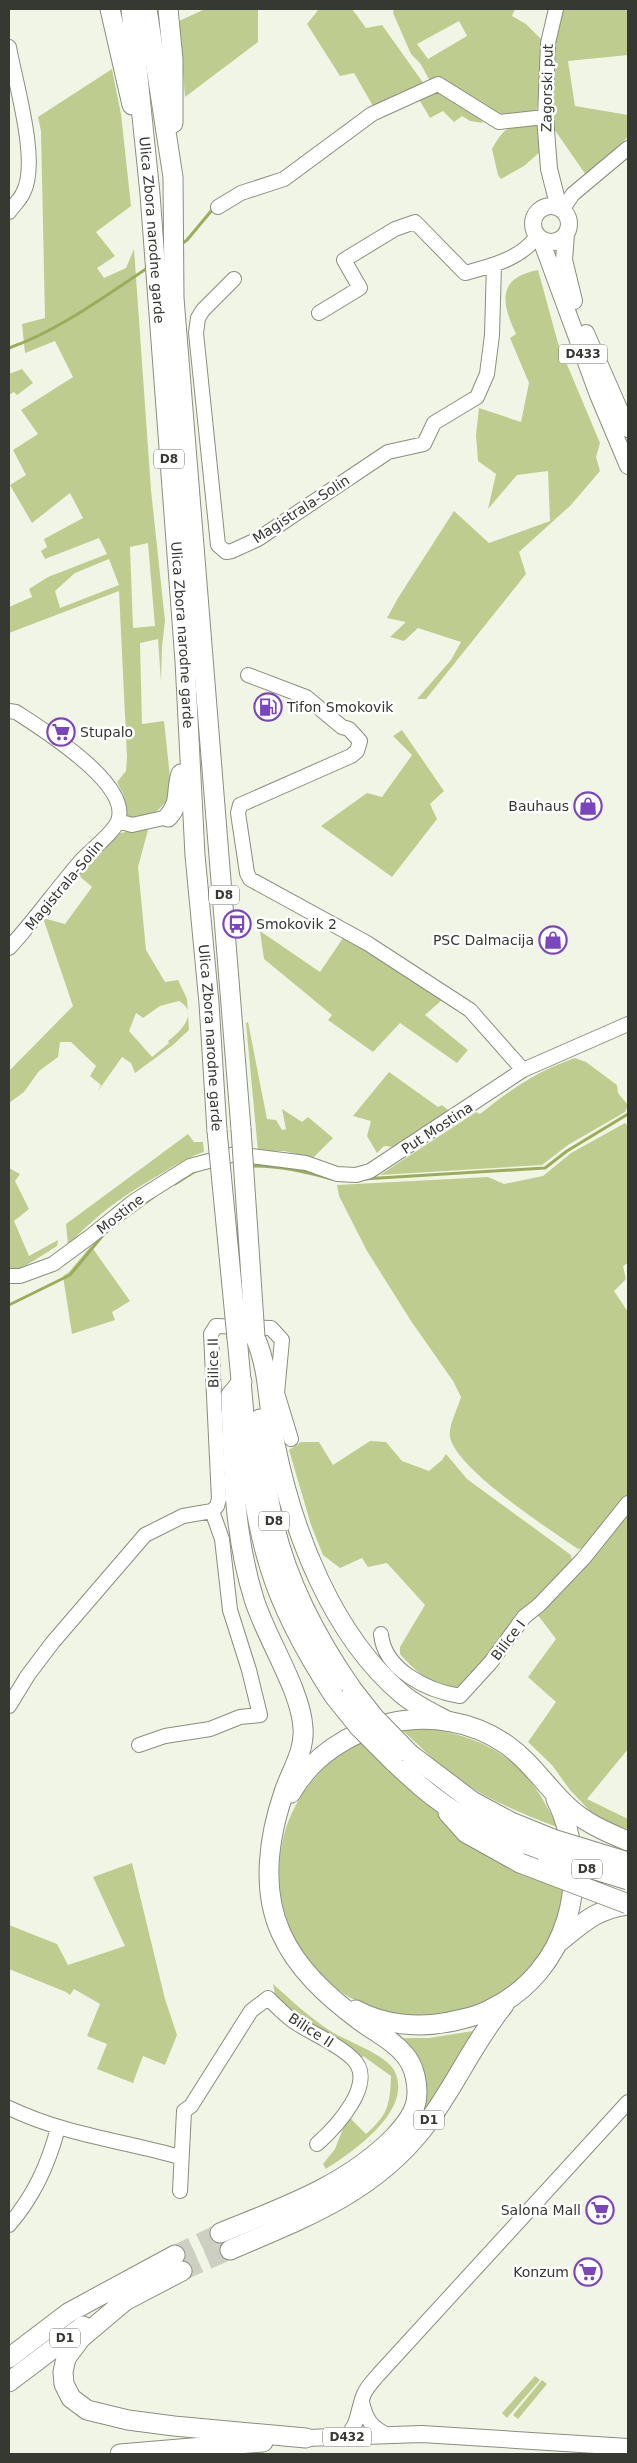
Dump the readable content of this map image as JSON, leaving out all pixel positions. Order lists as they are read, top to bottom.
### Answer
{
  "streets": {
    "highway": ["Ulica Zbora narodne garde", "D8", "D1"],
    "main road": ["Zagorski put", "D433", "D432"],
    "street": [
      "Magistrala-Solin",
      "Put Mostina",
      "Mostine",
      "Bilice II",
      "Bilice I"
    ]
  },
  "crossings": [
    ["Zagorski put", "D433"],
    ["Put Mostina", "Mostine"]
  ],
  "places": {
    "fuel station": ["Tifon Smokovik"],
    "supermarket": ["Stupalo", "Salona Mall", "Konzum"],
    "shop": ["Bauhaus", "PSC Dalmacija"],
    "bus stop": ["Smokovik 2"]
  }
}
